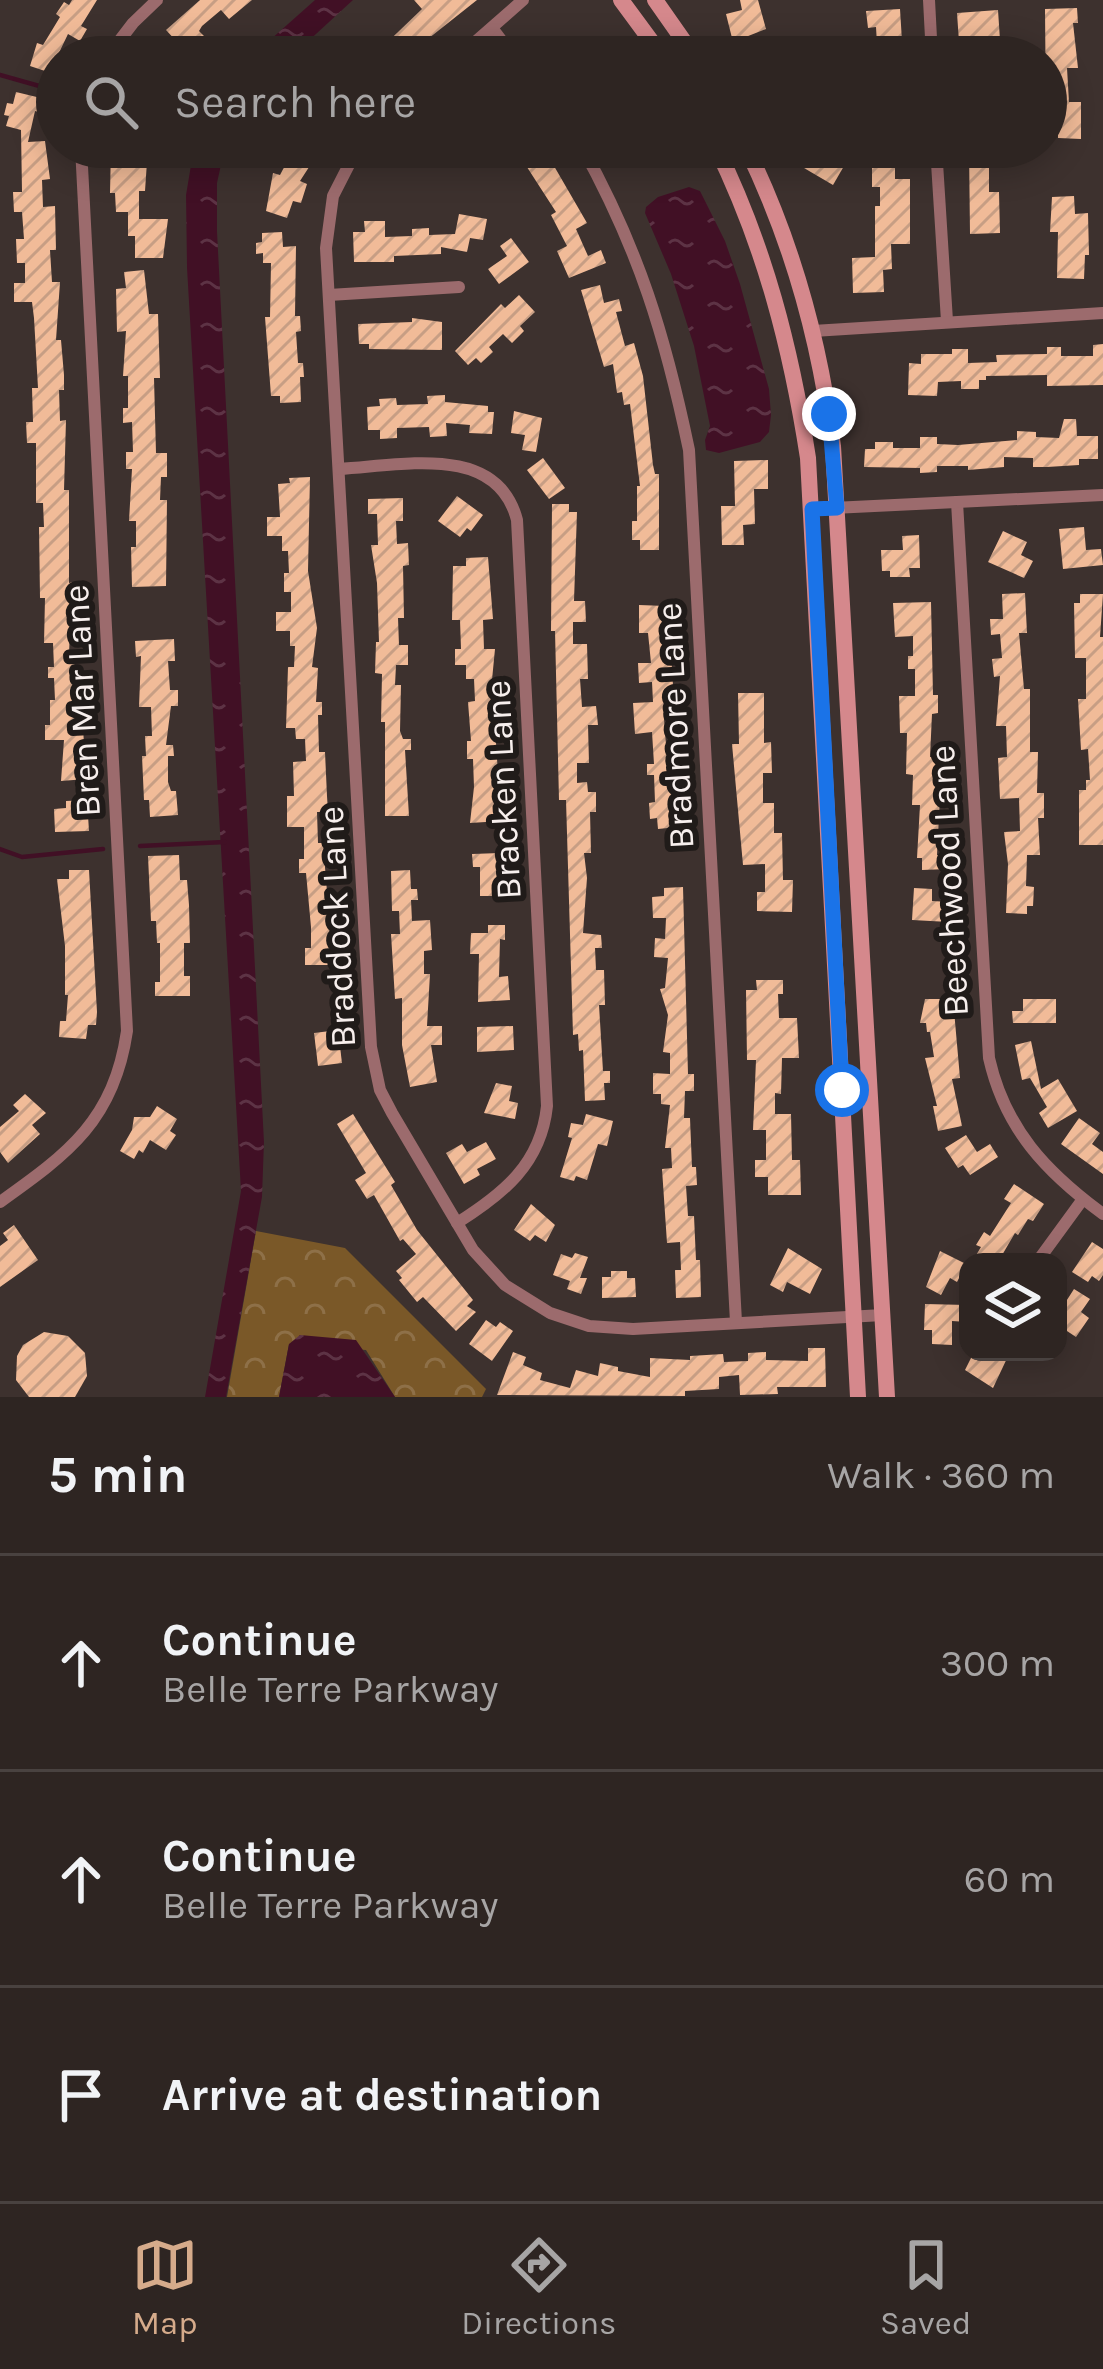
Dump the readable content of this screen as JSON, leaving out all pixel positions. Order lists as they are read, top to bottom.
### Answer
{
  "streets": {
    "street": [
      "Bren Mar Lane",
      "Bradmore Lane",
      "Bracken Lane",
      "Beechwood Lane",
      "Braddock Lane"
    ]
  },
  "crossings": [
    ["Bradmore Lane", "Braddock Lane"],
    ["Bracken Lane", "Braddock Lane"]
  ],
  "page": {
    "search": "Search here",
    "heading": ["5 min", "Walk · 360 m"],
    "list": [
      ["Continue", "Belle Terre Parkway", "300 m"],
      ["Continue", "Belle Terre Parkway", "60 m"],
      "Arrive at destination"
    ],
    "nav": ["Map", "Directions", "Saved"]
  }
}
